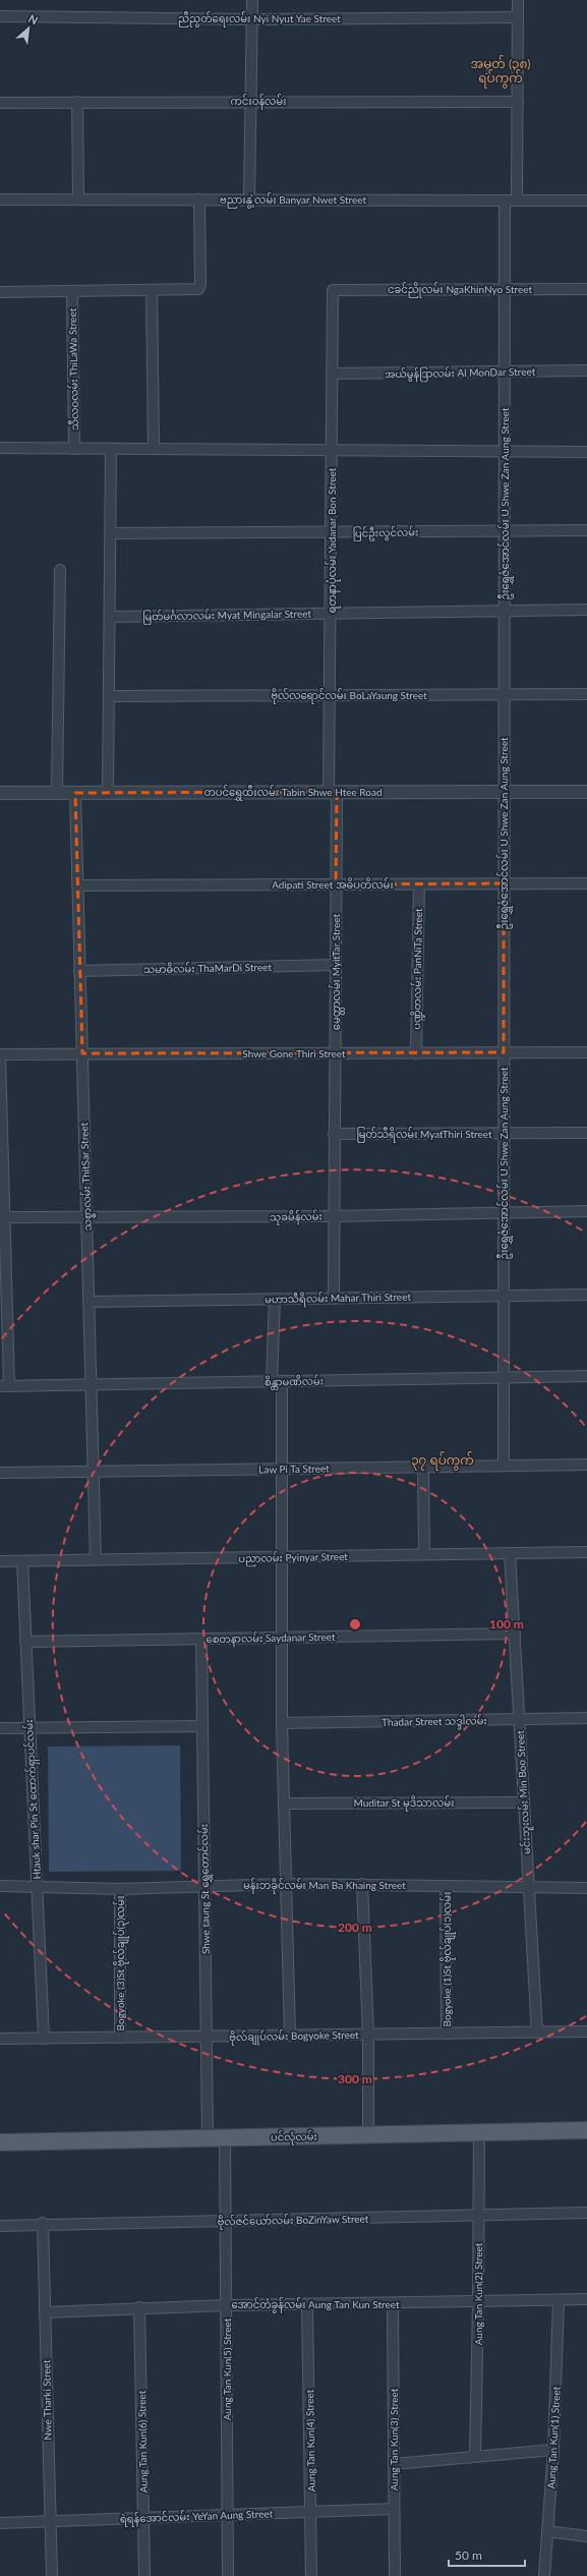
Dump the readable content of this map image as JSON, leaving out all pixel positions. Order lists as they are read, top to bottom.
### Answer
{
  "streets": {
    "main road": ["ပင်လုံလမ်း"],
    "street": [
      "ညီညွတ်ရေးလမ်း Nyi Nyut Yae Street",
      "ကင်းဝန်လမ်း",
      "ဗညားနွဲ့လမ်း Banyar Nwet Street",
      "ငခင်ညိုလမ်း NgaKhinNyo Street",
      "သီလဝလမ်း ThiLaWa Street",
      "အယ်မွန်ဒြာလမ်း Al MonDar Street",
      "ဦးရွှေဇံအောင်လမ်း U Shwe Zan Aung Street",
      "ပြင်ဦးလွင်လမ်း",
      "ရတနာပုံလမ်း Yadanar Bon Street",
      "မြတ်မင်္ဂလာလမ်း Myat Mingalar Street",
      "ဗိုလ်လရောင်လမ်း BoLaYaung Street",
      "တပင်ရွှေထီးလမ်း Tabin Shwe Htee Road",
      "Adipati Street အဓိပတိလမ်း",
      "သမာဓိလမ်း ThaMarDi Street",
      "ပဏ္ဍိတလမ်း PanNiTa Street",
      "မေတ္တာလမ်း MyitTar Street",
      "Shwe Gone Thiri Street",
      "မြတ်သီရိလမ်း MyatThiri Street",
      "သစ္စာလမ်း ThitSar Street",
      "သုခမိန်လမ်း",
      "မဟာသီရိလမ်း Mahar Thiri Street",
      "စိန္တာမဏိလမ်း",
      "Law Pi Ta Street",
      "ပညာလမ်း Pyinyar Street",
      "စေတနာလမ်း Saydanar Street",
      "Thadar Street သဒ္ဒါလမ်း",
      "မင်းဘူးလမ်း Min Boo Street",
      "Htauk shar Pin St ထောက်ရှာပင်လမ်း",
      "Muditar St မုဒိသာလမ်း",
      "မန်းဘခိုင်လမ်း Man Ba Khaing Street",
      "Shwe taung St ရွှေတောင်လမ်း",
      "Bogyoke (1)St ဗိုလ်ချုပ်(၁)လမ်း",
      "Bogyoke (3)St ဗိုလ်ချုပ်(၃)လမ်း",
      "ဗိုလ်ချုပ်လမ်း Bogyoke Street",
      "ဗိုလ်ဇင်ယော်လမ်း BoZinYaw Street",
      "Aung Tan Kun(2) Street",
      "အောင်တံခွန်လမ်း Aung Tan Kun Street",
      "Aung Tan Kun(5) Street",
      "Nwe Tharki Street",
      "Aung Tan Kun(1) Street",
      "Aung Tan Kun(3) Street",
      "Aung Tan Kun(4) Street",
      "Aung Tan Kun(6) Street",
      "ရဲရန်အောင်လမ်း YeYan Aung Street"
    ]
  },
  "crossings": [
    ["ဗညားနွဲ့လမ်း Banyar Nwet Street", "ဦးရွှေဇံအောင်လမ်း U Shwe Zan Aung Street"],
    ["ငခင်ညိုလမ်း NgaKhinNyo Street", "ဦးရွှေဇံအောင်လမ်း U Shwe Zan Aung Street"],
    ["ငခင်ညိုလမ်း NgaKhinNyo Street", "ရတနာပုံလမ်း Yadanar Bon Street"],
    ["အယ်မွန်ဒြာလမ်း Al MonDar Street", "ဦးရွှေဇံအောင်လမ်း U Shwe Zan Aung Street"],
    ["အယ်မွန်ဒြာလမ်း Al MonDar Street", "ရတနာပုံလမ်း Yadanar Bon Street"],
    ["ဦးရွှေဇံအောင်လမ်း U Shwe Zan Aung Street", "ပြင်ဦးလွင်လမ်း"],
    ["ဦးရွှေဇံအောင်လမ်း U Shwe Zan Aung Street", "မြတ်မင်္ဂလာလမ်း Myat Mingalar Street"],
    ["ဦးရွှေဇံအောင်လမ်း U Shwe Zan Aung Street", "ဗိုလ်လရောင်လမ်း BoLaYaung Street"],
    ["ဦးရွှေဇံအောင်လမ်း U Shwe Zan Aung Street", "တပင်ရွှေထီးလမ်း Tabin Shwe Htee Road"],
    ["ဦးရွှေဇံအောင်လမ်း U Shwe Zan Aung Street", "Adipati Street အဓိပတိလမ်း"],
    ["ဦးရွှေဇံအောင်လမ်း U Shwe Zan Aung Street", "Shwe Gone Thiri Street"],
    ["ဦးရွှေဇံအောင်လမ်း U Shwe Zan Aung Street", "မြတ်သီရိလမ်း MyatThiri Street"],
    ["ဦးရွှေဇံအောင်လမ်း U Shwe Zan Aung Street", "သုခမိန်လမ်း"],
    ["ဦးရွှေဇံအောင်လမ်း U Shwe Zan Aung Street", "မဟာသီရိလမ်း Mahar Thiri Street"],
    ["ဦးရွှေဇံအောင်လမ်း U Shwe Zan Aung Street", "စိန္တာမဏိလမ်း"],
    ["ဦးရွှေဇံအောင်လမ်း U Shwe Zan Aung Street", "Law Pi Ta Street"],
    ["ပြင်ဦးလွင်လမ်း", "ရတနာပုံလမ်း Yadanar Bon Street"],
    ["ရတနာပုံလမ်း Yadanar Bon Street", "မြတ်မင်္ဂလာလမ်း Myat Mingalar Street"],
    ["ရတနာပုံလမ်း Yadanar Bon Street", "ဗိုလ်လရောင်လမ်း BoLaYaung Street"],
    ["ရတနာပုံလမ်း Yadanar Bon Street", "တပင်ရွှေထီးလမ်း Tabin Shwe Htee Road"],
    ["ရတနာပုံလမ်း Yadanar Bon Street", "မေတ္တာလမ်း MyitTar Street"],
    ["တပင်ရွှေထီးလမ်း Tabin Shwe Htee Road", "မေတ္တာလမ်း MyitTar Street"],
    ["တပင်ရွှေထီးလမ်း Tabin Shwe Htee Road", "သစ္စာလမ်း ThitSar Street"],
    ["Adipati Street အဓိပတိလမ်း", "ပဏ္ဍိတလမ်း PanNiTa Street"],
    ["Adipati Street အဓိပတိလမ်း", "မေတ္တာလမ်း MyitTar Street"],
    ["Adipati Street အဓိပတိလမ်း", "သစ္စာလမ်း ThitSar Street"],
    ["သမာဓိလမ်း ThaMarDi Street", "မေတ္တာလမ်း MyitTar Street"],
    ["သမာဓိလမ်း ThaMarDi Street", "သစ္စာလမ်း ThitSar Street"],
    ["ပဏ္ဍိတလမ်း PanNiTa Street", "Shwe Gone Thiri Street"],
    ["မေတ္တာလမ်း MyitTar Street", "Shwe Gone Thiri Street"],
    ["မေတ္တာလမ်း MyitTar Street", "မြတ်သီရိလမ်း MyatThiri Street"],
    ["မေတ္တာလမ်း MyitTar Street", "သုခမိန်လမ်း"],
    ["မေတ္တာလမ်း MyitTar Street", "မဟာသီရိလမ်း Mahar Thiri Street"],
    ["Shwe Gone Thiri Street", "သစ္စာလမ်း ThitSar Street"],
    ["သစ္စာလမ်း ThitSar Street", "သုခမိန်လမ်း"],
    ["သစ္စာလမ်း ThitSar Street", "မဟာသီရိလမ်း Mahar Thiri Street"],
    ["သစ္စာလမ်း ThitSar Street", "စိန္တာမဏိလမ်း"],
    ["သစ္စာလမ်း ThitSar Street", "Law Pi Ta Street"],
    ["သစ္စာလမ်း ThitSar Street", "ပညာလမ်း Pyinyar Street"],
    ["ပညာလမ်း Pyinyar Street", "မင်းဘူးလမ်း Min Boo Street"],
    ["ပညာလမ်း Pyinyar Street", "Htauk shar Pin St ထောက်ရှာပင်လမ်း"],
    ["စေတနာလမ်း Saydanar Street", "မင်းဘူးလမ်း Min Boo Street"],
    ["စေတနာလမ်း Saydanar Street", "Htauk shar Pin St ထောက်ရှာပင်လမ်း"],
    ["စေတနာလမ်း Saydanar Street", "Shwe taung St ရွှေတောင်လမ်း"],
    ["Thadar Street သဒ္ဒါလမ်း", "မင်းဘူးလမ်း Min Boo Street"],
    ["မင်းဘူးလမ်း Min Boo Street", "Muditar St မုဒိသာလမ်း"],
    ["မင်းဘူးလမ်း Min Boo Street", "မန်းဘခိုင်လမ်း Man Ba Khaing Street"],
    ["မင်းဘူးလမ်း Min Boo Street", "ဗိုလ်ချုပ်လမ်း Bogyoke Street"],
    ["Htauk shar Pin St ထောက်ရှာပင်လမ်း", "မန်းဘခိုင်လမ်း Man Ba Khaing Street"],
    ["Htauk shar Pin St ထောက်ရှာပင်လမ်း", "ဗိုလ်ချုပ်လမ်း Bogyoke Street"],
    ["မန်းဘခိုင်လမ်း Man Ba Khaing Street", "Shwe taung St ရွှေတောင်လမ်း"],
    ["မန်းဘခိုင်လမ်း Man Ba Khaing Street", "Bogyoke (1)St ဗိုလ်ချုပ်(၁)လမ်း"],
    ["မန်းဘခိုင်လမ်း Man Ba Khaing Street", "Bogyoke (3)St ဗိုလ်ချုပ်(၃)လမ်း"],
    ["Shwe taung St ရွှေတောင်လမ်း", "ဗိုလ်ချုပ်လမ်း Bogyoke Street"],
    ["Shwe taung St ရွှေတောင်လမ်း", "ပင်လုံလမ်း"],
    ["Bogyoke (1)St ဗိုလ်ချုပ်(၁)လမ်း", "ဗိုလ်ချုပ်လမ်း Bogyoke Street"],
    ["Bogyoke (3)St ဗိုလ်ချုပ်(၃)လမ်း", "ဗိုလ်ချုပ်လမ်း Bogyoke Street"],
    ["ပင်လုံလမ်း", "Aung Tan Kun(2) Street"],
    ["ပင်လုံလမ်း", "Aung Tan Kun(5) Street"],
    ["ဗိုလ်ဇင်ယော်လမ်း BoZinYaw Street", "Aung Tan Kun(2) Street"],
    ["ဗိုလ်ဇင်ယော်လမ်း BoZinYaw Street", "Aung Tan Kun(5) Street"],
    ["ဗိုလ်ဇင်ယော်လမ်း BoZinYaw Street", "Nwe Tharki Street"],
    ["Aung Tan Kun(2) Street", "အောင်တံခွန်လမ်း Aung Tan Kun Street"],
    ["အောင်တံခွန်လမ်း Aung Tan Kun Street", "Aung Tan Kun(5) Street"],
    ["အောင်တံခွန်လမ်း Aung Tan Kun Street", "Nwe Tharki Street"],
    ["အောင်တံခွန်လမ်း Aung Tan Kun Street", "Aung Tan Kun(1) Street"],
    ["အောင်တံခွန်လမ်း Aung Tan Kun Street", "Aung Tan Kun(3) Street"],
    ["အောင်တံခွန်လမ်း Aung Tan Kun Street", "Aung Tan Kun(4) Street"],
    ["အောင်တံခွန်လမ်း Aung Tan Kun Street", "Aung Tan Kun(6) Street"],
    ["Aung Tan Kun(5) Street", "ရဲရန်အောင်လမ်း YeYan Aung Street"],
    ["Nwe Tharki Street", "ရဲရန်အောင်လမ်း YeYan Aung Street"],
    ["Aung Tan Kun(3) Street", "ရဲရန်အောင်လမ်း YeYan Aung Street"],
    ["Aung Tan Kun(4) Street", "ရဲရန်အောင်လမ်း YeYan Aung Street"],
    ["Aung Tan Kun(6) Street", "ရဲရန်အောင်လမ်း YeYan Aung Street"]
  ],
  "districts": ["အမှတ် (၃၈) ရပ်ကွက်", "၃၇ ရပ်ကွက်"],
  "scale_bar": "50 m",
  "north": "top right",
  "rings": ["100 m", "200 m", "300 m"]
}
